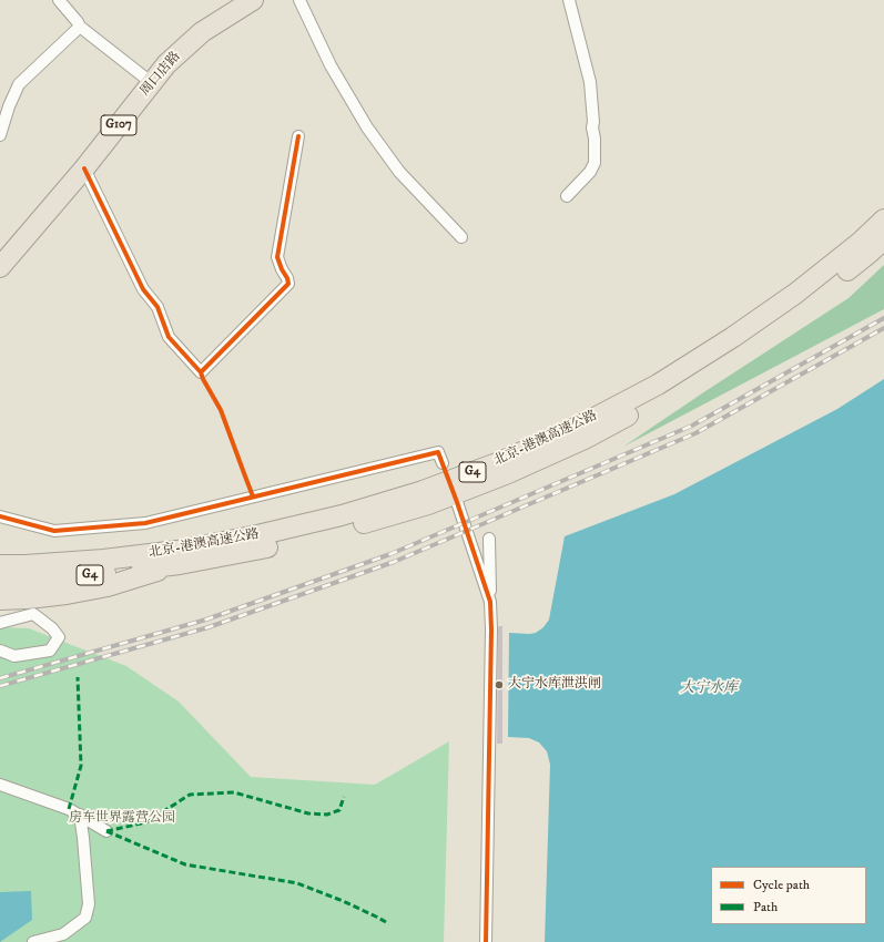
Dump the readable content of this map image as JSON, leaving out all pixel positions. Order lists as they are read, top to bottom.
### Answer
{
  "streets": {
    "highway": [
      "周口店路",
      "G107",
      "北京-港澳高速公路",
      "G4"
    ]
  },
  "water": ["大宁水库"],
  "parks": ["房车世界露营公园"],
  "places": ["大宁水库泄洪闸"],
  "legend": ["Cycle path", "Path"]
}
